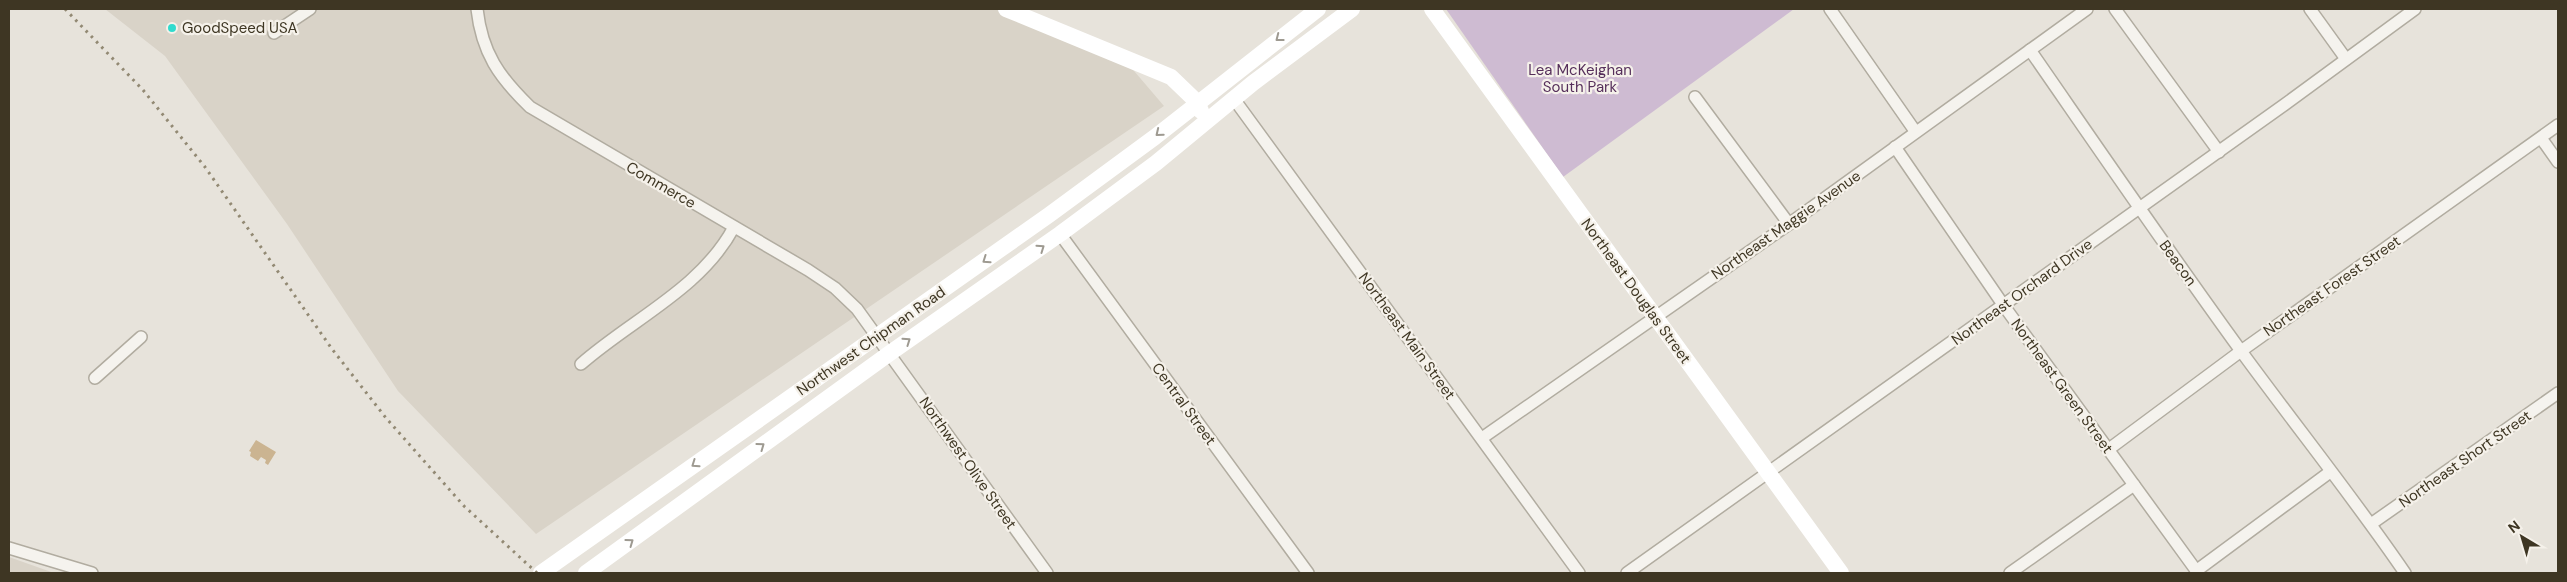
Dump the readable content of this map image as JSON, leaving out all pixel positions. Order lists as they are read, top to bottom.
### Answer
{
  "streets": {
    "main road": ["Northeast Douglas Street", "Northwest Chipman Road"],
    "street": [
      "Commerce",
      "Northeast Maggie Avenue",
      "Beacon",
      "Northeast Forest Street",
      "Northeast Orchard Drive",
      "Northeast Main Street",
      "Northeast Green Street",
      "Central Street",
      "Northeast Short Street",
      "Northwest Olive Street"
    ]
  },
  "crossings": [
    ["Commerce", "Northwest Chipman Road"],
    ["Commerce", "Northwest Olive Street"],
    ["Northeast Maggie Avenue", "Beacon"],
    ["Northeast Maggie Avenue", "Northeast Douglas Street"],
    ["Northeast Maggie Avenue", "Northeast Main Street"],
    ["Northeast Maggie Avenue", "Northeast Green Street"],
    ["Beacon", "Northeast Forest Street"],
    ["Beacon", "Northeast Orchard Drive"],
    ["Beacon", "Northeast Short Street"],
    ["Northeast Forest Street", "Northeast Green Street"],
    ["Northeast Douglas Street", "Northeast Orchard Drive"],
    ["Northeast Orchard Drive", "Northeast Green Street"],
    ["Northeast Main Street", "Northwest Chipman Road"],
    ["Northwest Chipman Road", "Central Street"],
    ["Northwest Chipman Road", "Northwest Olive Street"]
  ],
  "parks": ["Lea McKeighan South Park"],
  "places": ["GoodSpeed USA"],
  "north": "top left"
}
